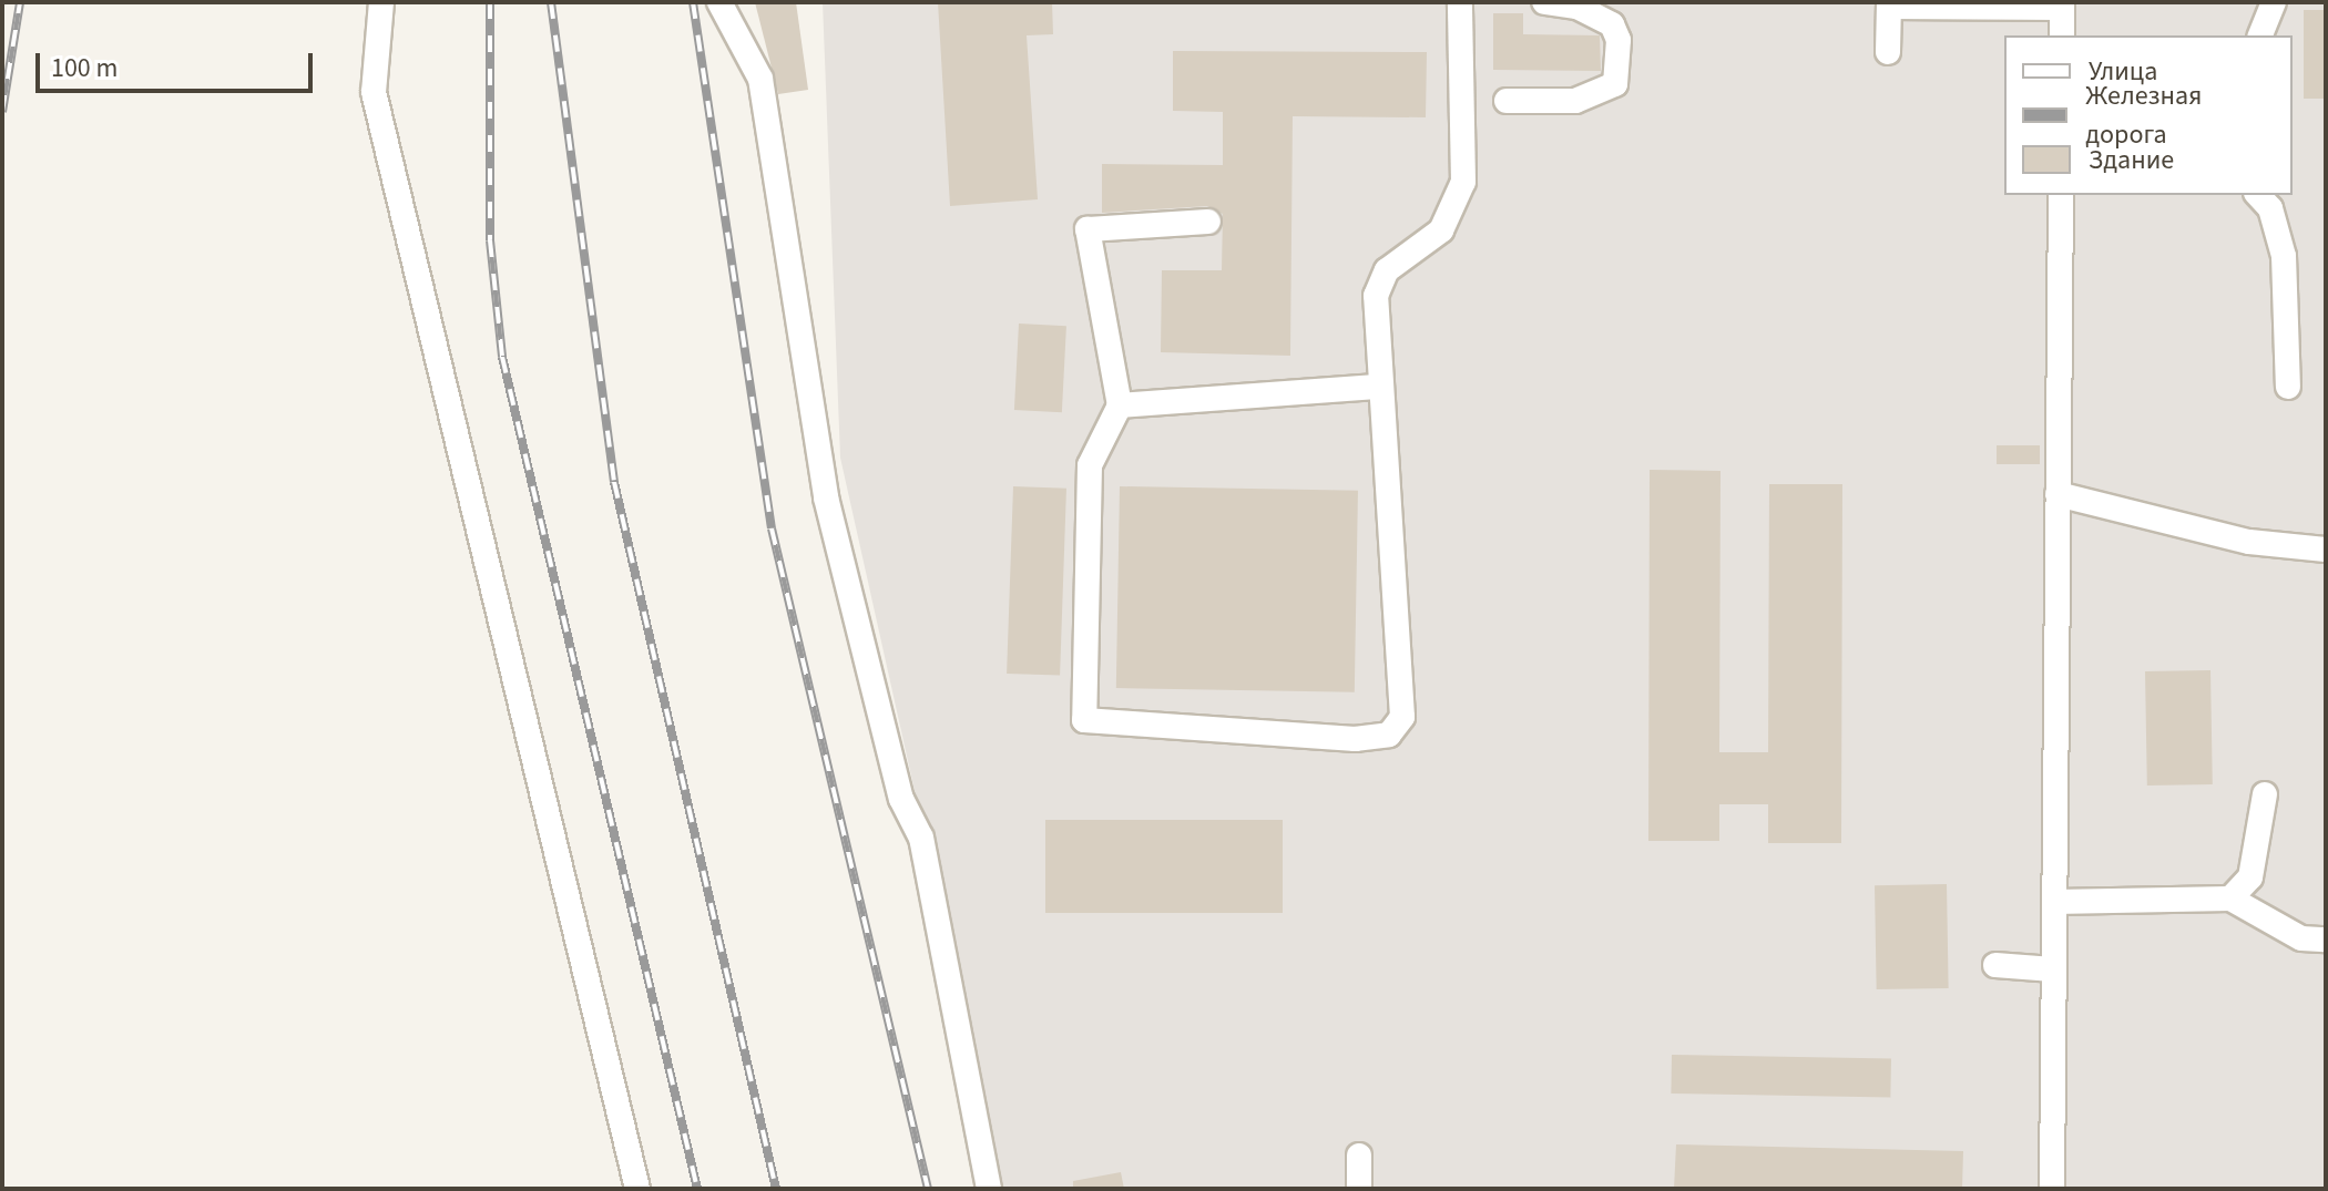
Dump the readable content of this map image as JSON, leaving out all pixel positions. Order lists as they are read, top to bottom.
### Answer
{
  "legend": ["Улица", "Железная дорога", "Здание"],
  "scale_bar": "100 m"
}
